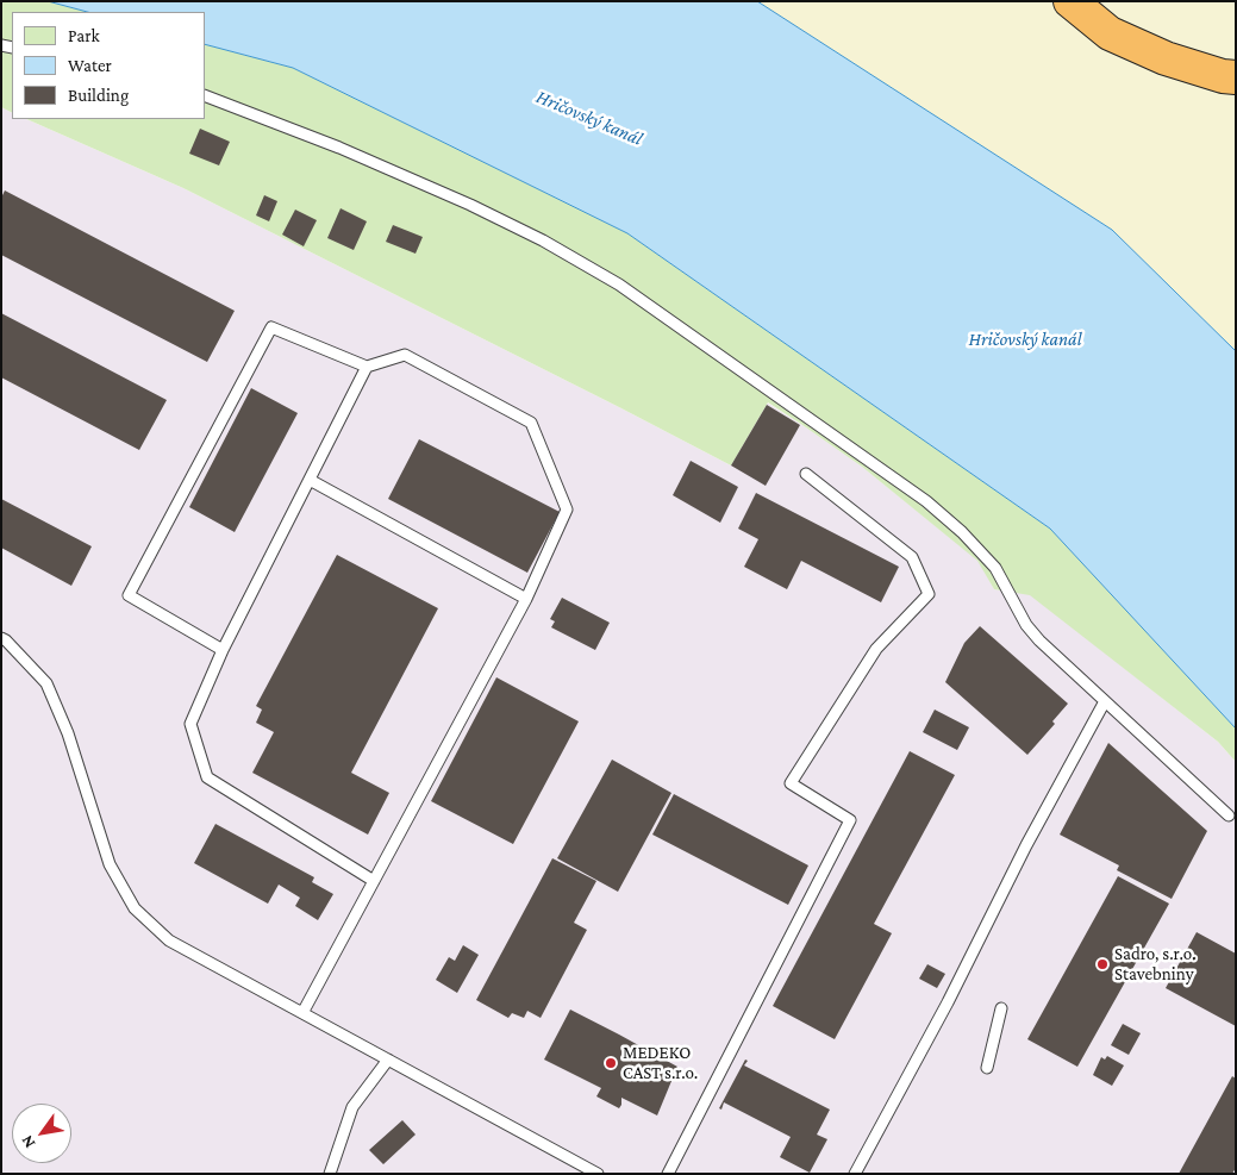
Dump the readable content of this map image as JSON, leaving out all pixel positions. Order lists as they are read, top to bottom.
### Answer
{
  "water": ["Hričovský kanál"],
  "places": ["Sadro, s.r.o. Stavebniny", "MEDEKO CAST s.r.o."],
  "legend": ["Park", "Water", "Building"],
  "north": "bottom left"
}
